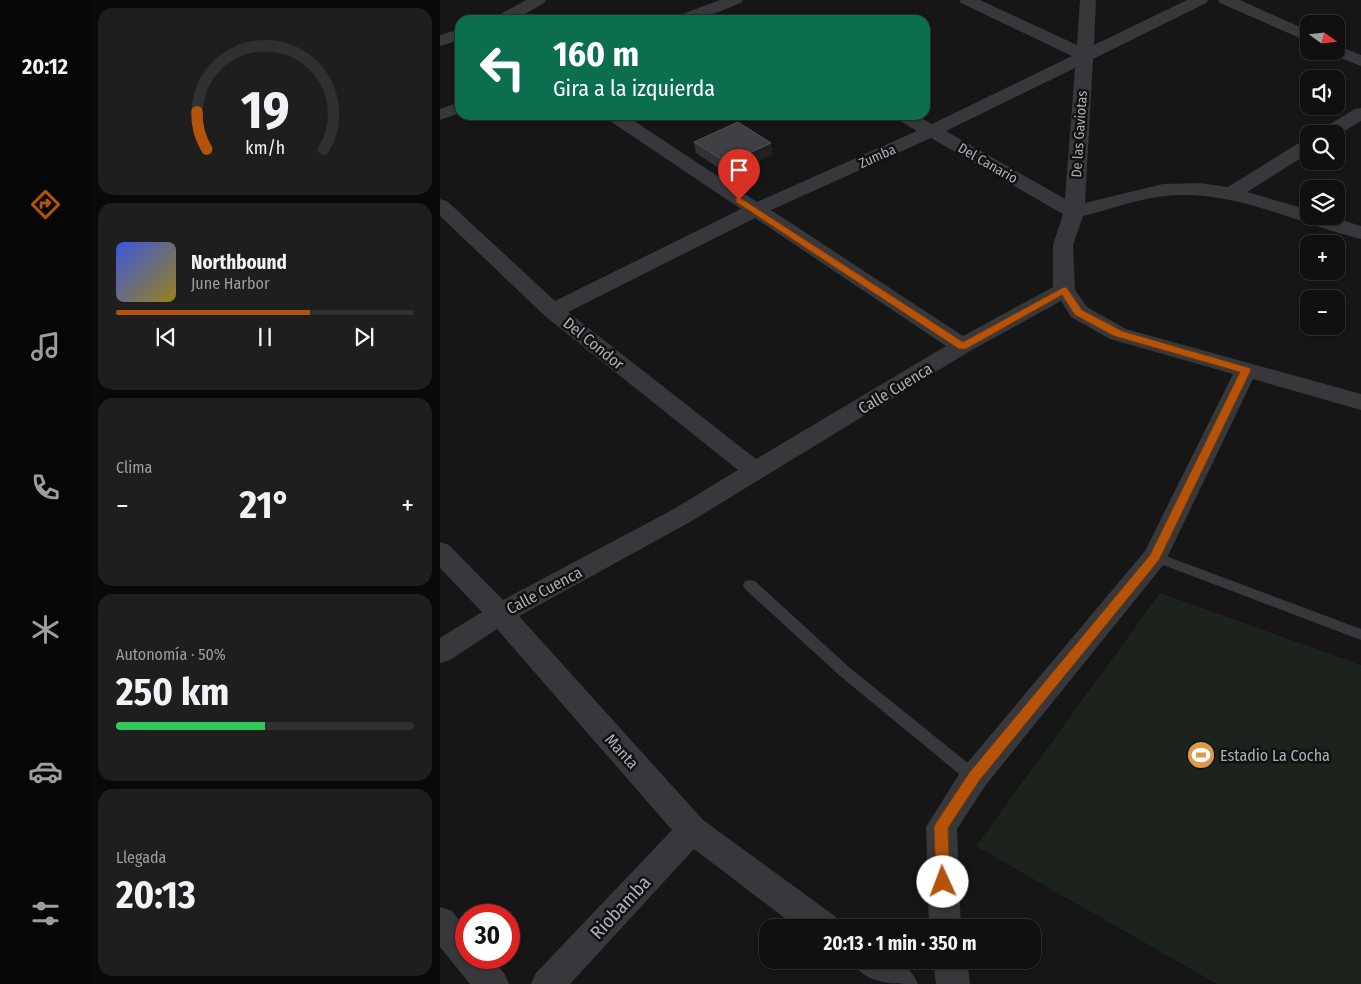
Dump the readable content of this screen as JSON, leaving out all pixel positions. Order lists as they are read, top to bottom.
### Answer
{
  "streets": {
    "street": [
      "De las Gaviotas",
      "Zumba",
      "Del Canario",
      "Del Condor",
      "Calle Cuenca",
      "Manta",
      "Riobamba"
    ]
  },
  "crossings": [
    ["De las Gaviotas", "Zumba"],
    ["De las Gaviotas", "Del Canario"],
    ["Zumba", "Del Canario"],
    ["Zumba", "Del Condor"],
    ["Del Condor", "Calle Cuenca"],
    ["Calle Cuenca", "Manta"],
    ["Manta", "Riobamba"]
  ],
  "places": {
    "sports": ["Estadio La Cocha"]
  },
  "north": "right",
  "page": {
    "tabs": "20:12",
    "map_buttons": ["+", "−"],
    "turn": ["160 m", "Gira a la izquierda"],
    "song": ["Northbound", "June Harbor"],
    "tile": [
      "Clima",
      ["Autonomía · 50%", "250 km"],
      ["Llegada", "20:13"]
    ],
    "heat": ["−", "21°", "+"],
    "limit": "30",
    "trip": "20:13 · 1 min · 350 m",
    "gauge": ["19", "km/h"]
  }
}
